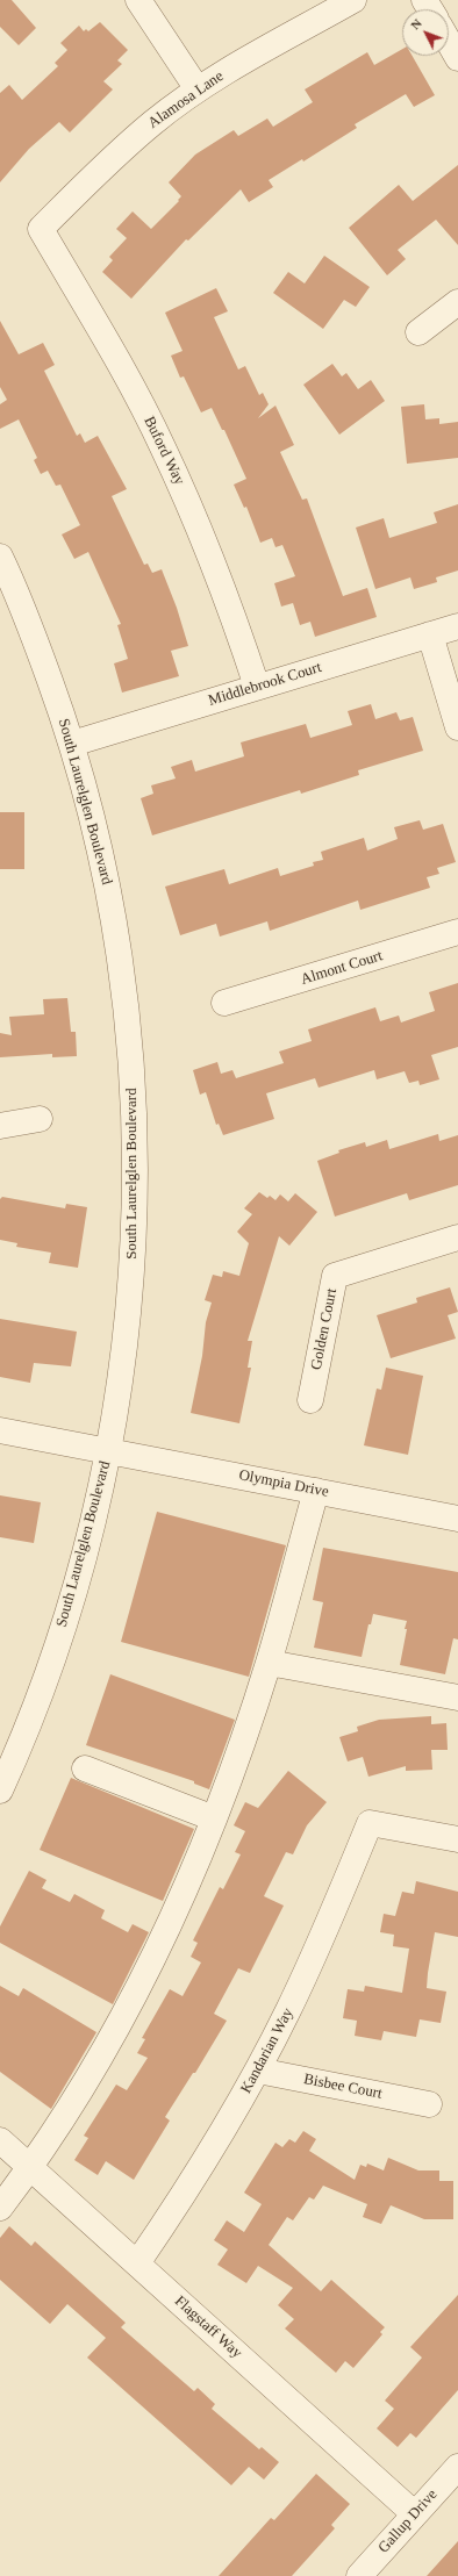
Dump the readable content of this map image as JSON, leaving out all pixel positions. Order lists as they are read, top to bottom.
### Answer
{
  "streets": {
    "street": [
      "Alamosa Lane",
      "Buford Way",
      "Middlebrook Court",
      "South Laurelglen Boulevard",
      "Almont Court",
      "Golden Court",
      "Olympia Drive",
      "Kandarian Way",
      "Bisbee Court",
      "Flagstaff Way",
      "Gallup Drive"
    ]
  },
  "crossings": [
    ["Alamosa Lane", "Buford Way"],
    ["Buford Way", "Middlebrook Court"],
    ["Middlebrook Court", "South Laurelglen Boulevard"],
    ["South Laurelglen Boulevard", "Olympia Drive"],
    ["Kandarian Way", "Bisbee Court"],
    ["Kandarian Way", "Flagstaff Way"],
    ["Flagstaff Way", "Gallup Drive"]
  ],
  "north": "top left"
}
